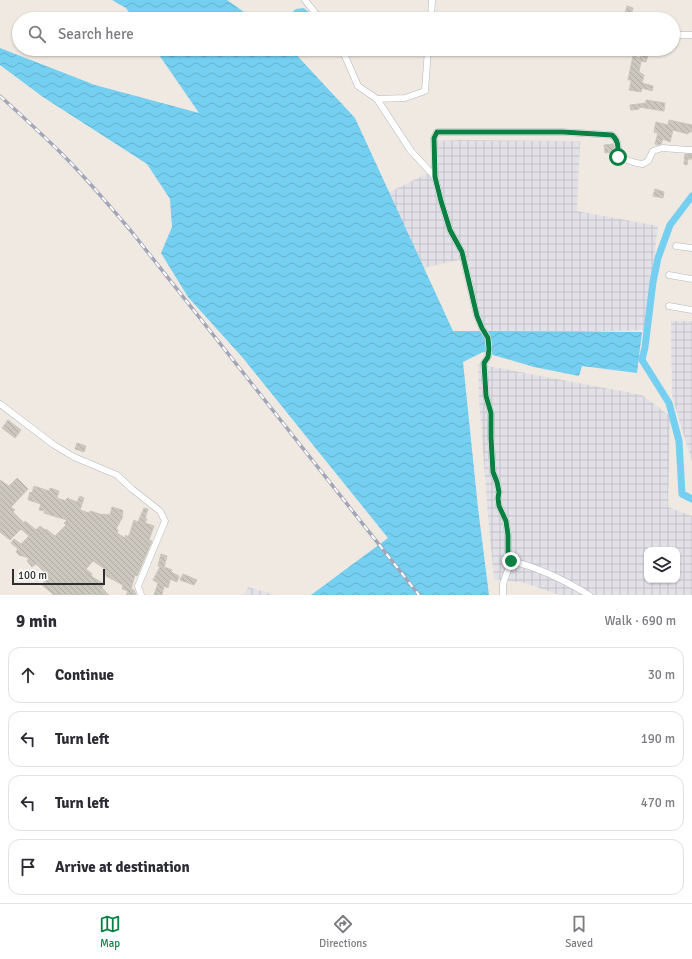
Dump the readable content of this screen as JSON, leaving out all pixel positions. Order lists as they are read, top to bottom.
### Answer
{
  "scale_bar": "100 m",
  "page": {
    "search": "Search here",
    "scale": "100 m",
    "heading": ["9 min", "Walk · 690 m"],
    "list": [
      ["Continue", "30 m"],
      ["Turn left", "190 m"],
      ["Turn left", "470 m"],
      "Arrive at destination"
    ],
    "nav": ["Map", "Directions", "Saved"]
  }
}
